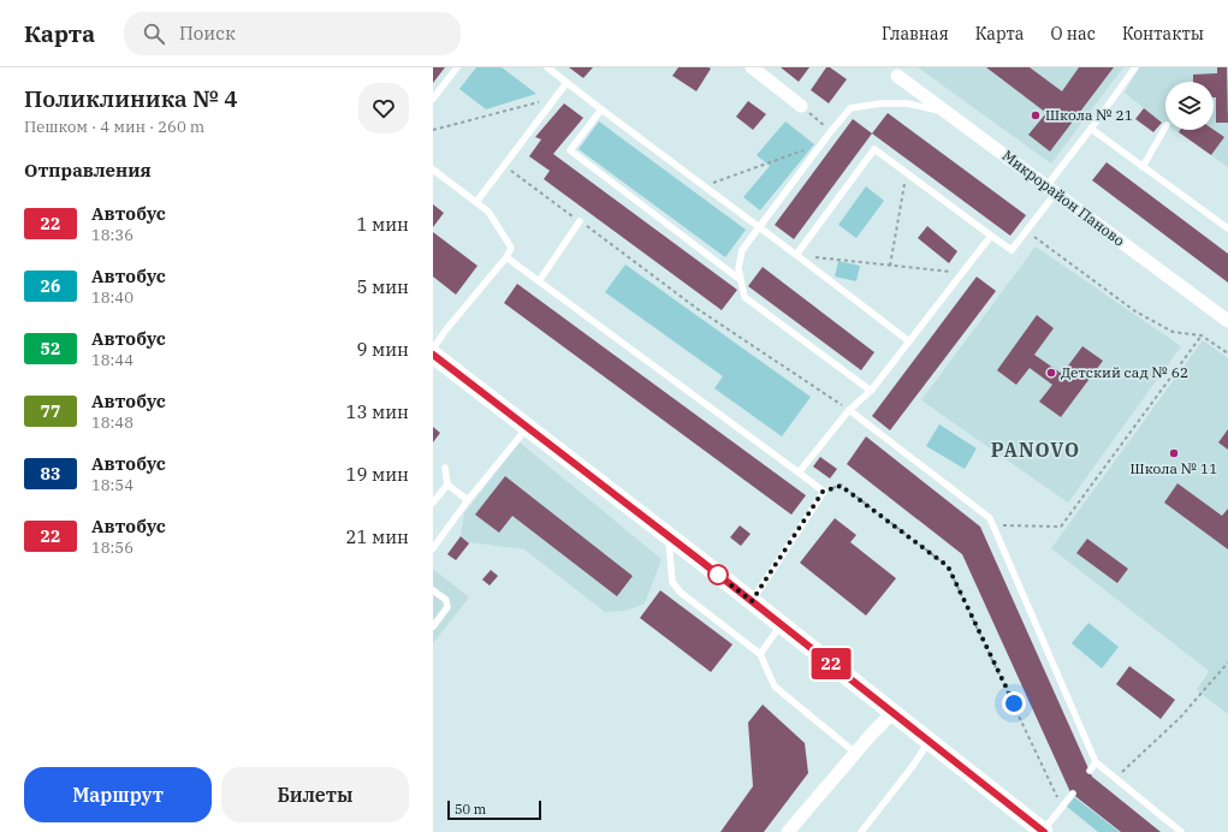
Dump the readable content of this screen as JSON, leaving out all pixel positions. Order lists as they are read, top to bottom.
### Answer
{
  "streets": {
    "street": ["Микрорайон Паново"]
  },
  "districts": ["PANOVO"],
  "places": ["Школа № 21", "Детский сад № 62", "Школа № 11"],
  "lines": ["bus line 22"],
  "scale_bar": "50 m",
  "page": {
    "header": "Карта",
    "search": "Поиск",
    "nav": [
      "Главная",
      "Карта",
      "О нас",
      "Контакты"
    ],
    "heading": [
      ["Поликлиника № 4", "Пешком · 4 мин · 260 m"],
      "Отправления"
    ],
    "on_map": "22",
    "list": [
      {
        "mark": "22",
        "name": "Автобус",
        "note": "18:36",
        "value": "1 мин"
      },
      {
        "mark": "26",
        "name": "Автобус",
        "note": "18:40",
        "value": "5 мин"
      },
      {
        "mark": "52",
        "name": "Автобус",
        "note": "18:44",
        "value": "9 мин"
      },
      {
        "mark": "77",
        "name": "Автобус",
        "note": "18:48",
        "value": "13 мин"
      },
      {
        "mark": "83",
        "name": "Автобус",
        "note": "18:54",
        "value": "19 мин"
      },
      {
        "mark": "22",
        "name": "Автобус",
        "note": "18:56",
        "value": "21 мин"
      }
    ],
    "buttons": ["Маршрут", "Билеты"],
    "scale": "50 m"
  }
}
